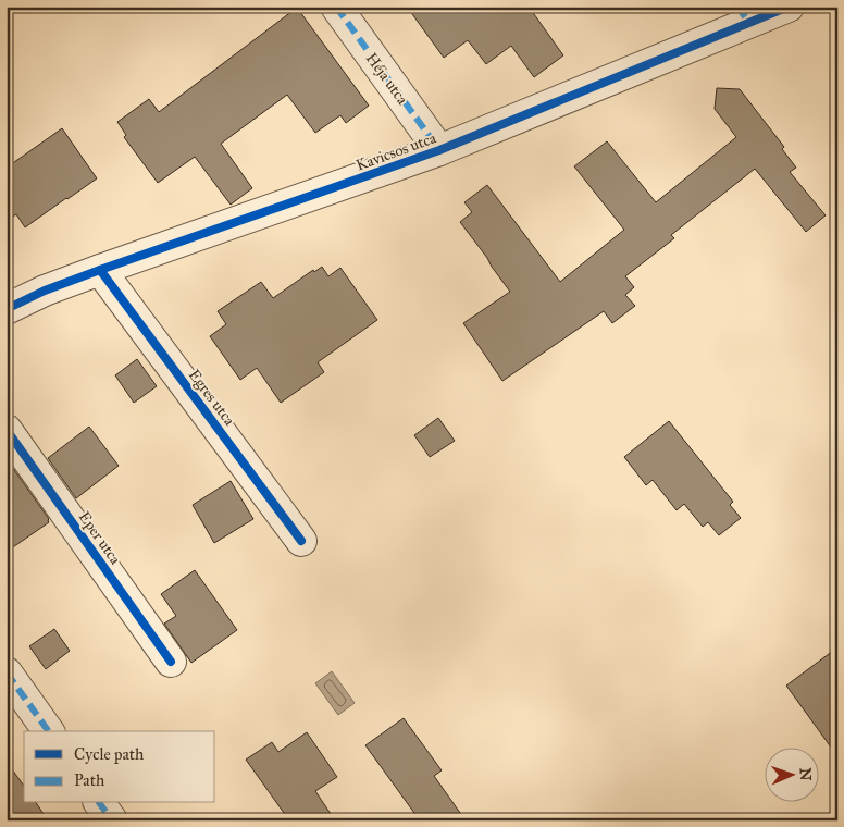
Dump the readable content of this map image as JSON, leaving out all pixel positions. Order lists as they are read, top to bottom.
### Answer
{
  "streets": {
    "street": [
      "Héja utca",
      "Kavicsos utca",
      "Egres utca",
      "Eper utca"
    ]
  },
  "crossings": [
    ["Héja utca", "Kavicsos utca"],
    ["Kavicsos utca", "Egres utca"]
  ],
  "legend": ["Cycle path", "Path"],
  "north": "right"
}
